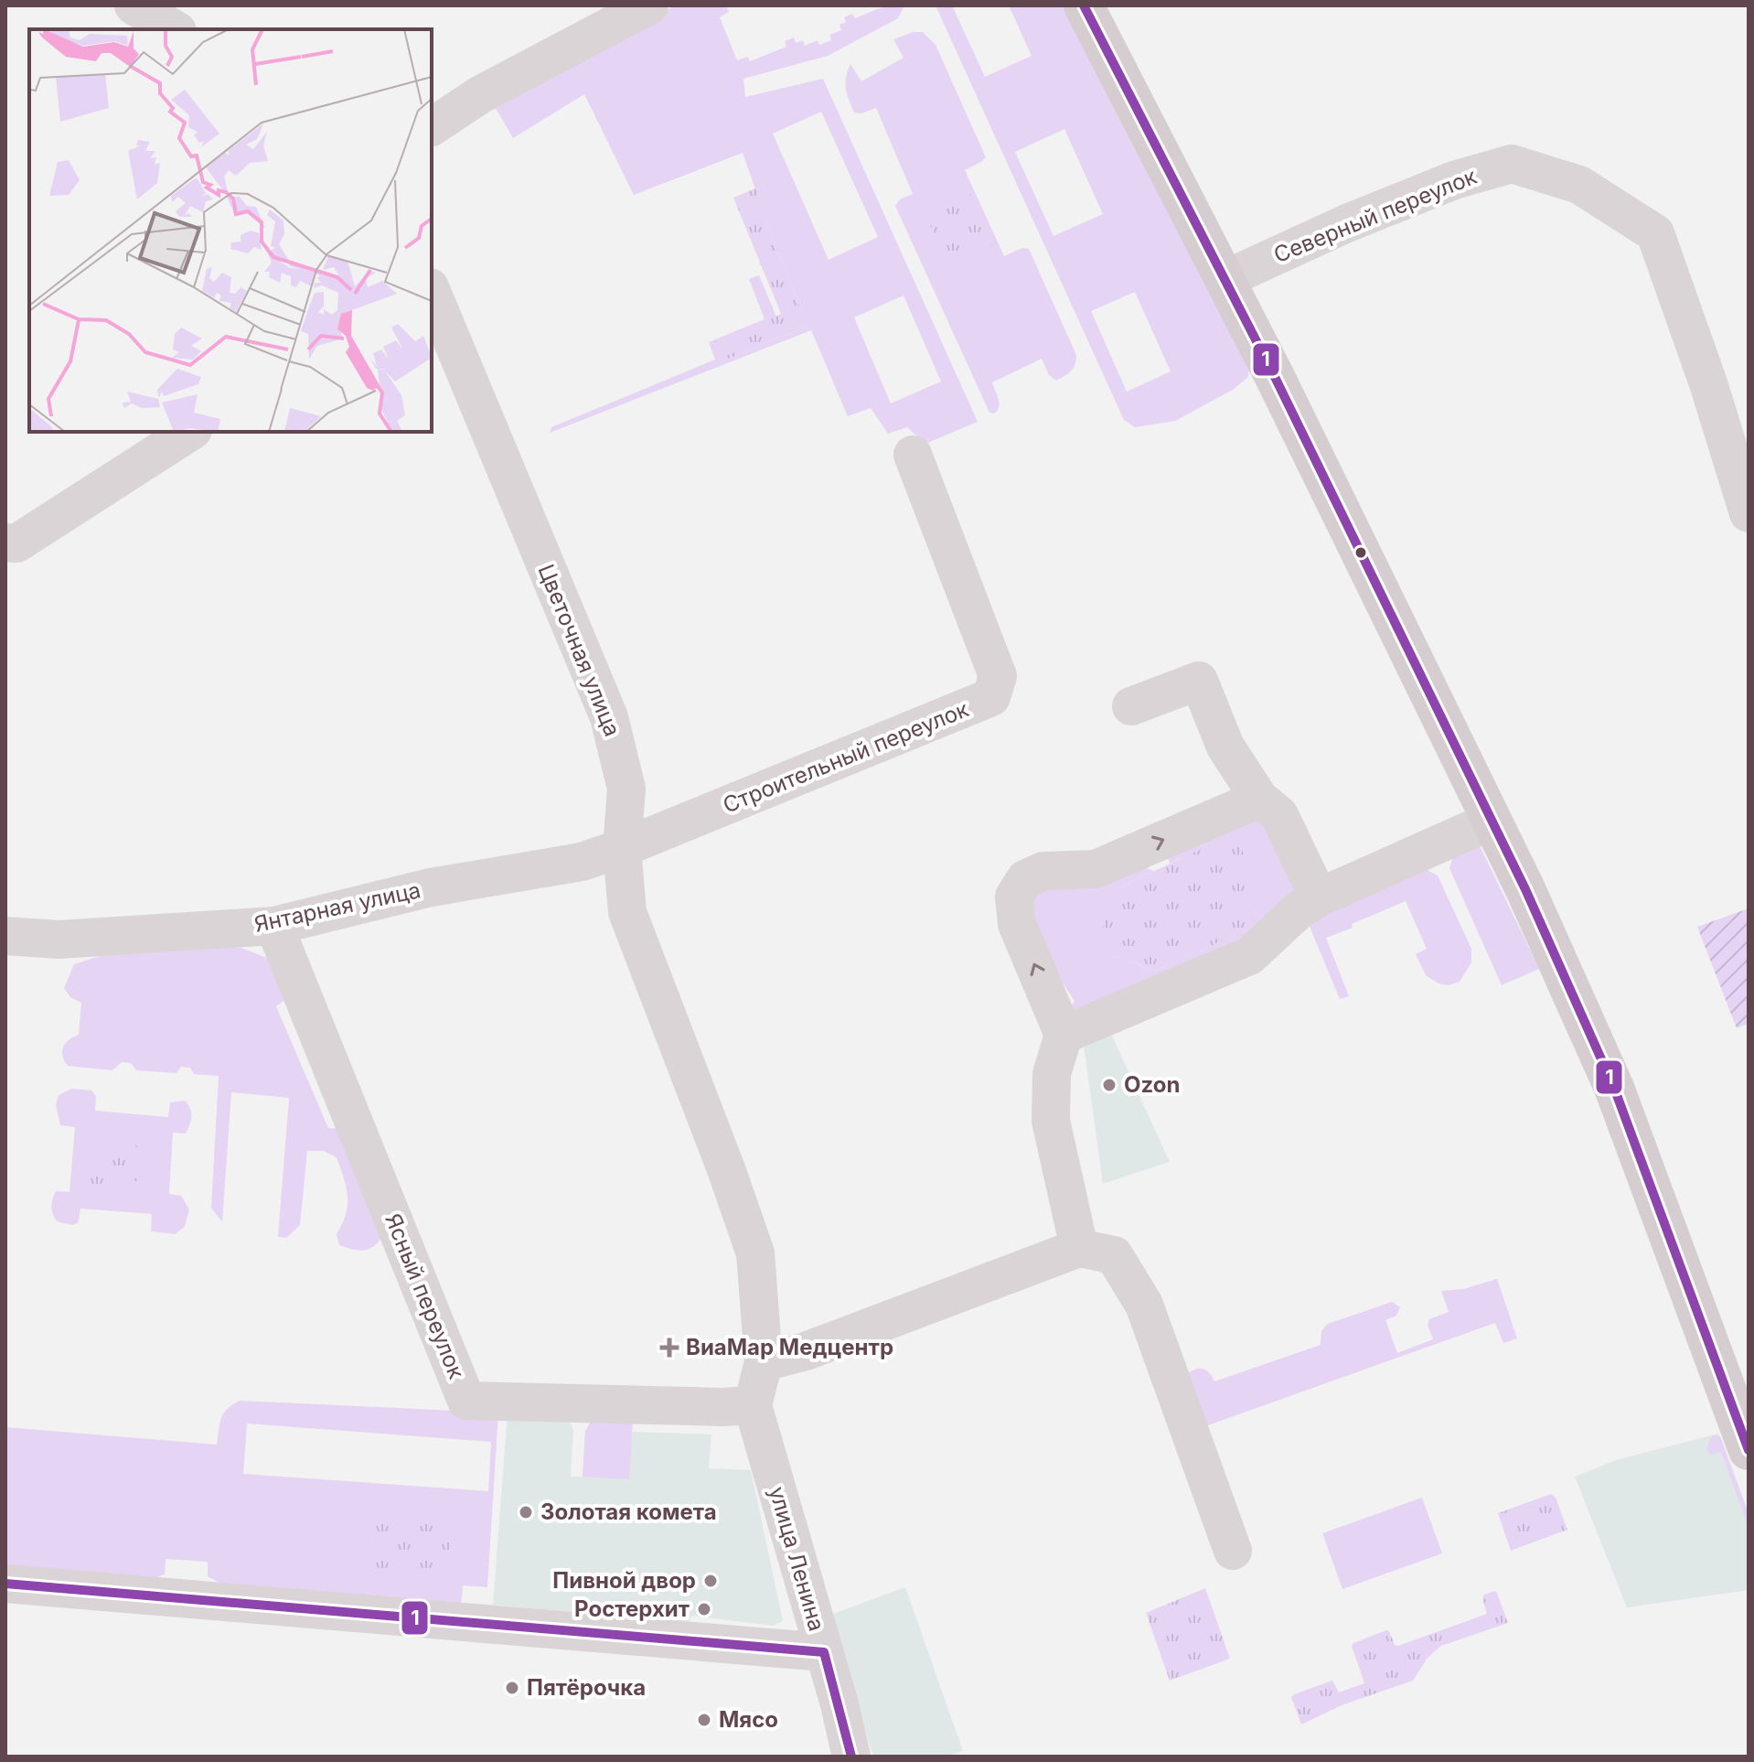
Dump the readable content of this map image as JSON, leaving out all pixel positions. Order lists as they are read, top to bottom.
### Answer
{
  "streets": {
    "street": [
      "Северный переулок",
      "Цветочная улица",
      "Строительный переулок",
      "Янтарная улица",
      "Ясный переулок",
      "улица Ленина"
    ]
  },
  "crossings": [
    ["Цветочная улица", "Строительный переулок"],
    ["Цветочная улица", "Янтарная улица"],
    ["Строительный переулок", "Янтарная улица"],
    ["Янтарная улица", "Ясный переулок"],
    ["Ясный переулок", "улица Ленина"]
  ],
  "places": {
    "other": [
      "Ozon",
      "Золотая комета",
      "Пивной двор",
      "Ростерхит",
      "Пятёрочка",
      "Мясо"
    ],
    "health": ["ВиаМар Медцентр"]
  },
  "lines": ["transit line 1"]
}
